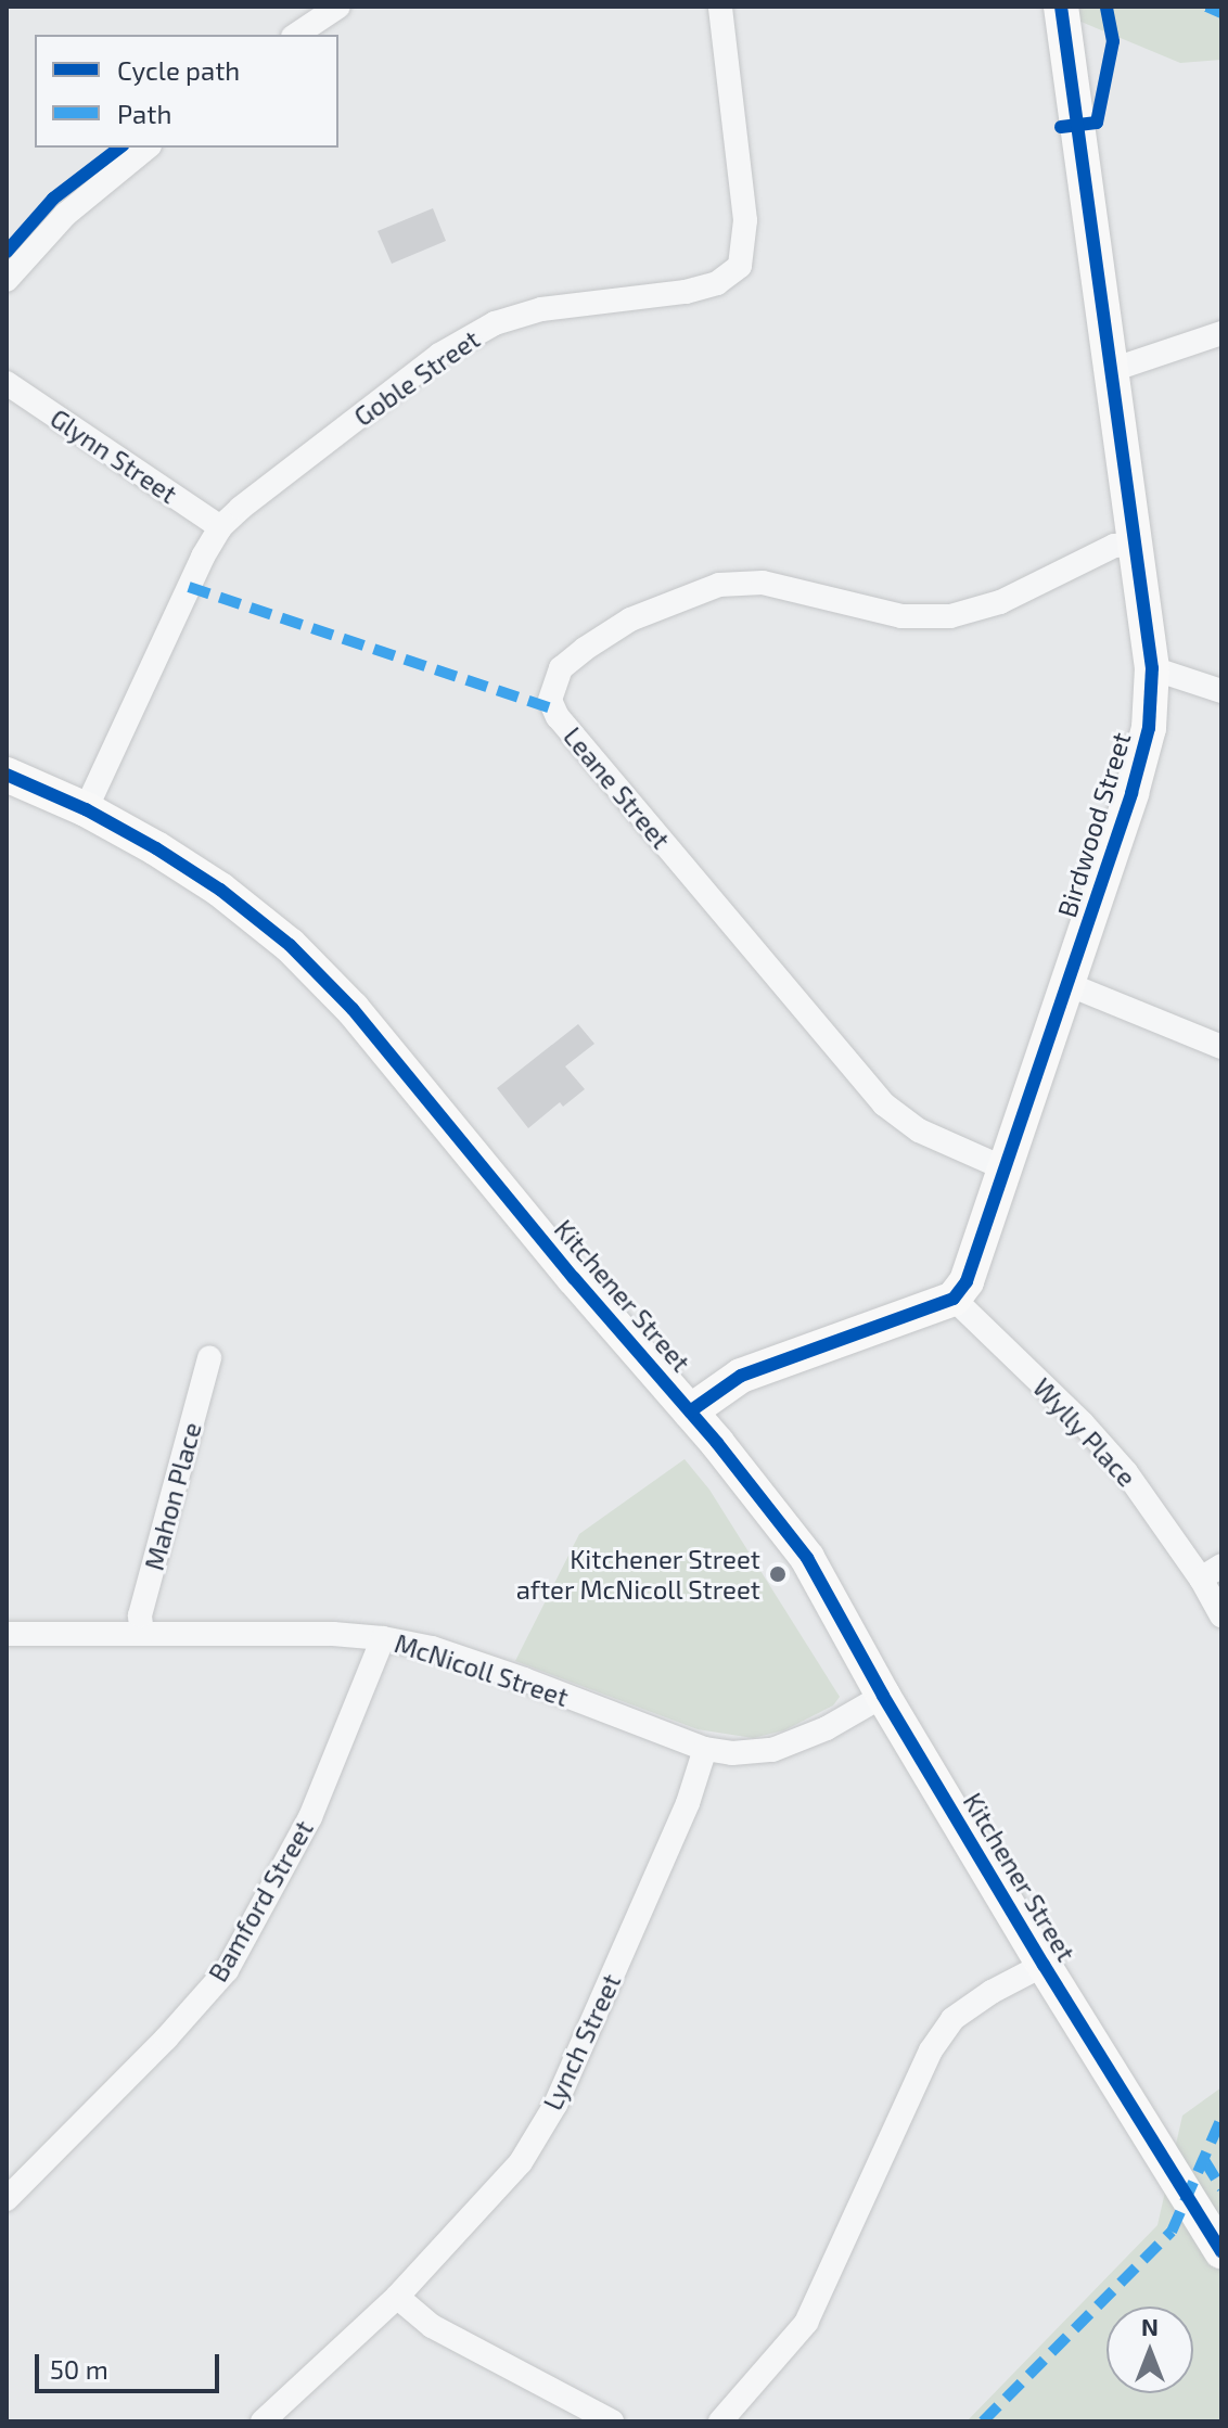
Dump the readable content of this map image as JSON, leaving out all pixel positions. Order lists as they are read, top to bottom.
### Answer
{
  "streets": {
    "street": [
      "Goble Street",
      "Glynn Street",
      "Leane Street",
      "Birdwood Street",
      "Kitchener Street",
      "Wylly Place",
      "Mahon Place",
      "McNicoll Street",
      "Bamford Street",
      "Lynch Street"
    ]
  },
  "crossings": [
    ["Goble Street", "Glynn Street"],
    ["Goble Street", "Kitchener Street"],
    ["Leane Street", "Birdwood Street"],
    ["Birdwood Street", "Wylly Place"],
    ["Kitchener Street", "McNicoll Street"],
    ["Mahon Place", "McNicoll Street"],
    ["McNicoll Street", "Bamford Street"],
    ["McNicoll Street", "Lynch Street"]
  ],
  "places": ["Kitchener Street after McNicoll Street"],
  "legend": ["Cycle path", "Path"],
  "scale_bar": "50 m",
  "north": "top"
}
